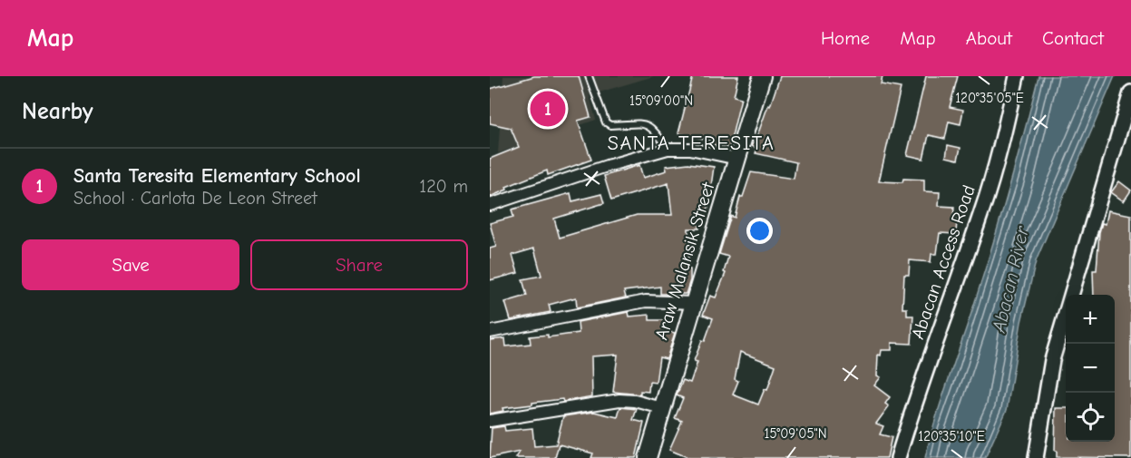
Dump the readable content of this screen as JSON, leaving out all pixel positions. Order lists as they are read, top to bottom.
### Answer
{
  "streets": {
    "main road": ["Araw Malansik Street"],
    "street": ["Abacan Access Road"]
  },
  "districts": ["SANTA TERESITA"],
  "water": ["Abacan River"],
  "page": {
    "header": "Map",
    "nav": [
      "Home",
      "Map",
      "About",
      "Contact"
    ],
    "heading": "Nearby",
    "pins": "1",
    "list": [
      {
        "mark": "1",
        "name": "Santa Teresita Elementary School",
        "note": "School · Carlota De Leon Street",
        "value": "120 m"
      }
    ],
    "buttons": ["Save", "Share"],
    "map_buttons": ["+", "−"]
  },
  "coordinates": [
    "120°35'05\"E",
    "15°09'00\"N",
    "15°09'05\"N",
    "120°35'10\"E"
  ]
}
